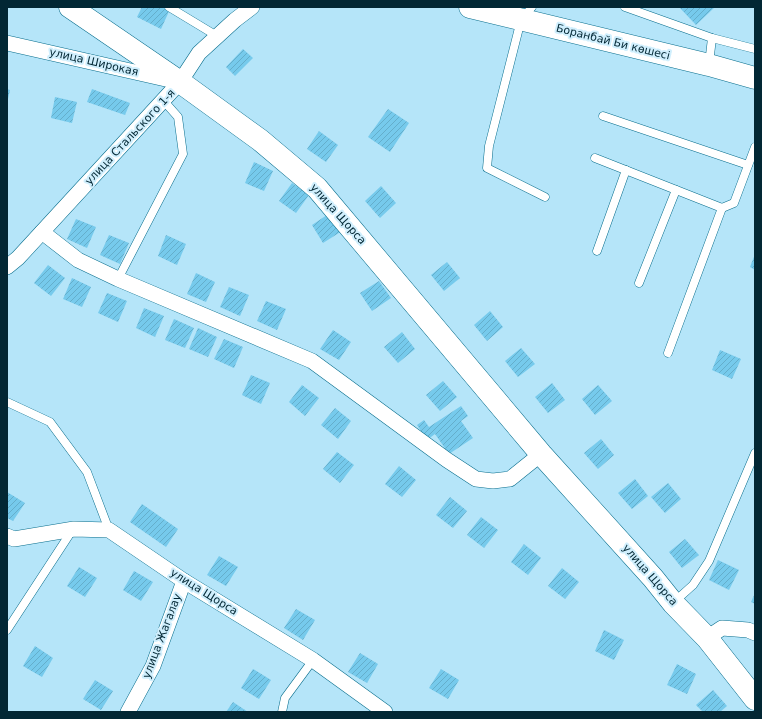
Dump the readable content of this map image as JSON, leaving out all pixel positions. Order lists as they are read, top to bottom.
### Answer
{
  "streets": {
    "street": [
      "Боранбай Би көшесі",
      "улица Широкая",
      "улица Стальского 1-я",
      "улица Щорса",
      "улица Жагалау"
    ]
  },
  "crossings": [
    ["улица Широкая", "улица Стальского 1-я"],
    ["улица Широкая", "улица Щорса"],
    ["улица Стальского 1-я", "улица Щорса"],
    ["улица Щорса", "улица Жагалау"]
  ]
}
